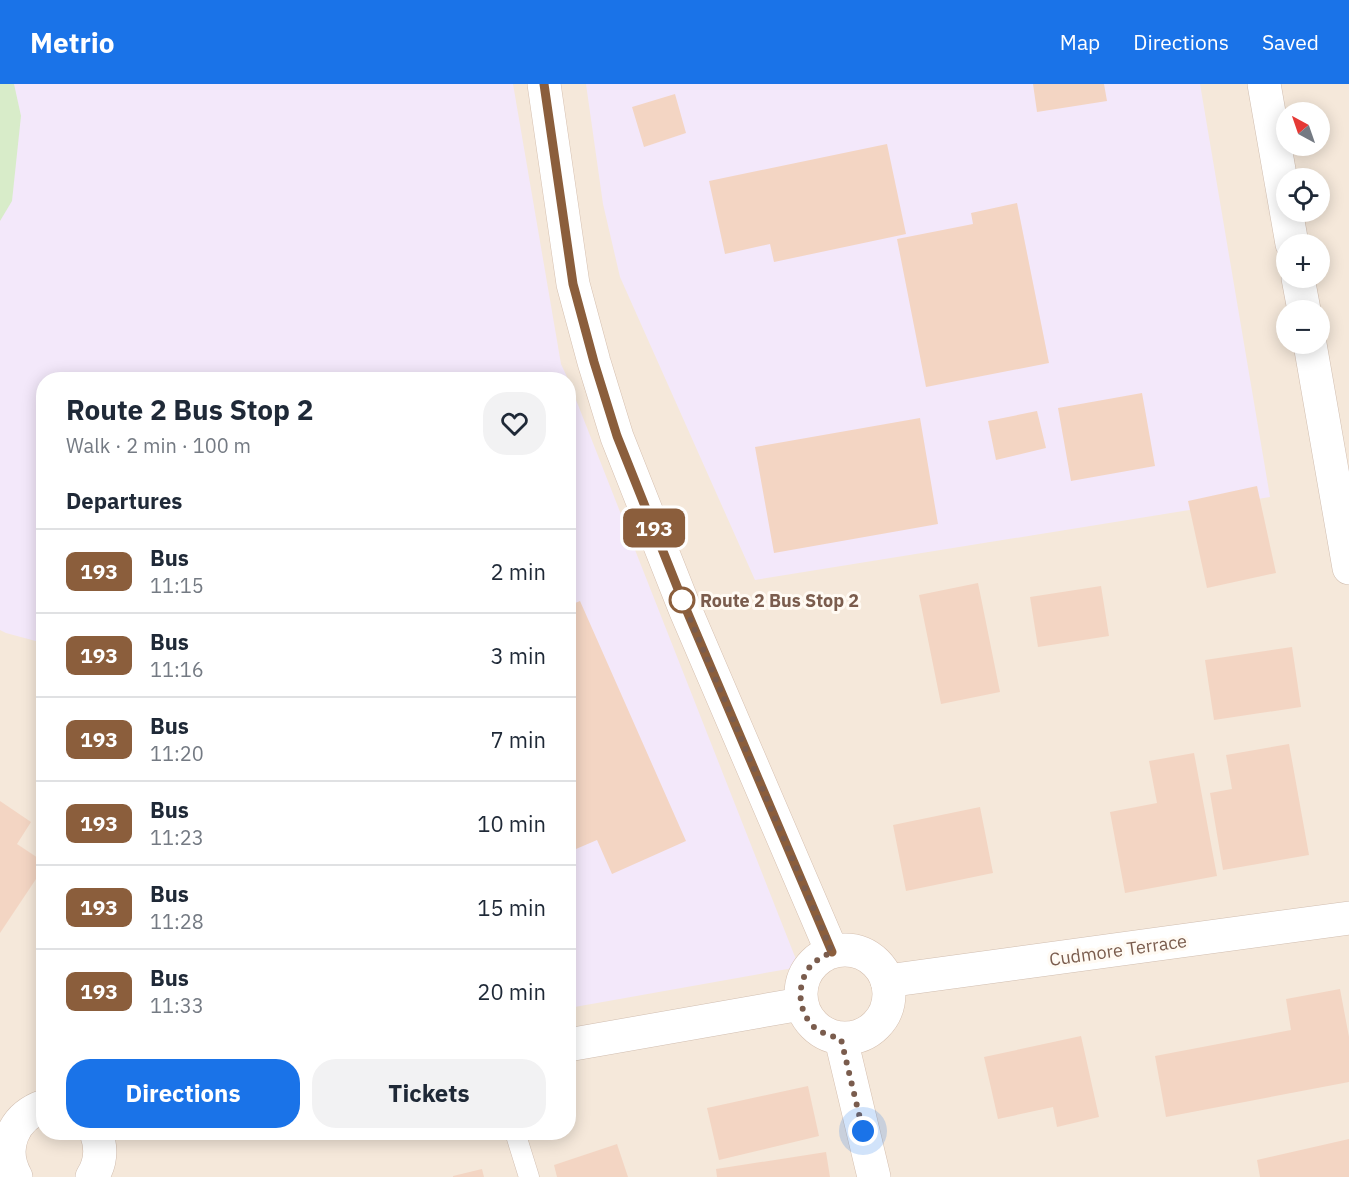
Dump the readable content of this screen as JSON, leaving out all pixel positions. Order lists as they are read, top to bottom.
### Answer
{
  "streets": {
    "main road": ["Cudmore Terrace"]
  },
  "places": ["Route 2 Bus Stop 2"],
  "lines": ["bus line 193"],
  "north": "top left",
  "page": {
    "header": "Metrio",
    "nav": ["Map", "Directions", "Saved"],
    "on_map": "193",
    "map_buttons": ["+", "−"],
    "heading": [
      ["Route 2 Bus Stop 2", "Walk · 2 min · 100 m"],
      "Departures"
    ],
    "list": [
      {
        "mark": "193",
        "name": "Bus",
        "note": "11:15",
        "value": "2 min"
      },
      {
        "mark": "193",
        "name": "Bus",
        "note": "11:16",
        "value": "3 min"
      },
      {
        "mark": "193",
        "name": "Bus",
        "note": "11:20",
        "value": "7 min"
      },
      {
        "mark": "193",
        "name": "Bus",
        "note": "11:23",
        "value": "10 min"
      },
      {
        "mark": "193",
        "name": "Bus",
        "note": "11:28",
        "value": "15 min"
      },
      {
        "mark": "193",
        "name": "Bus",
        "note": "11:33",
        "value": "20 min"
      }
    ],
    "buttons": ["Directions", "Tickets"]
  }
}
